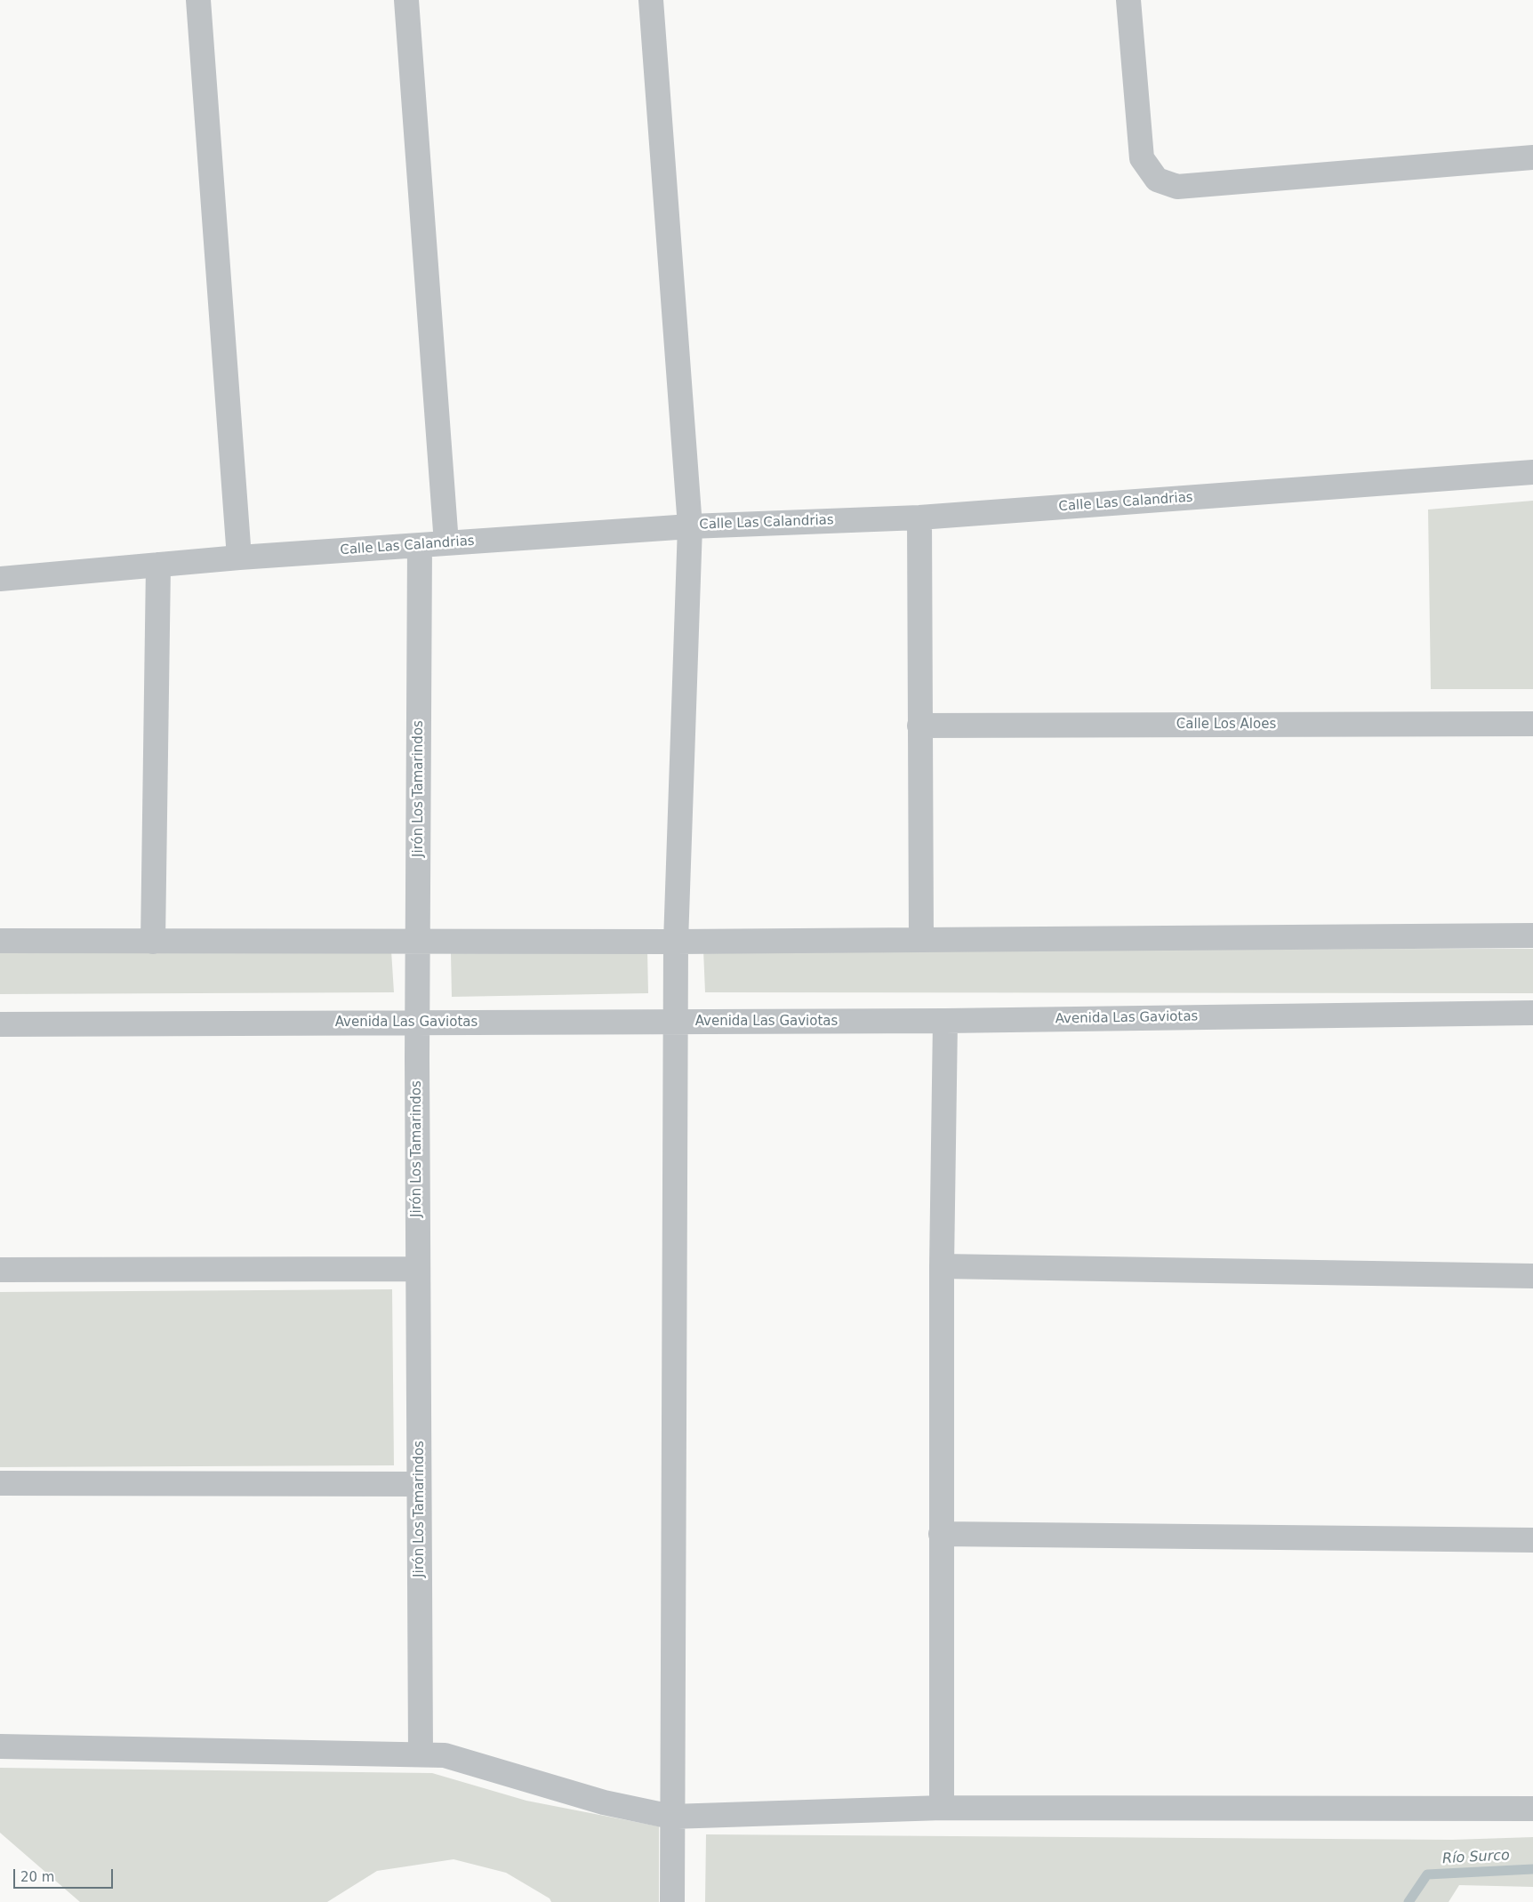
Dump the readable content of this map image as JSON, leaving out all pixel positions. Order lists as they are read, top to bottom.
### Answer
{
  "streets": {
    "street": [
      "Calle Las Calandrias",
      "Calle Los Aloes",
      "Jirón Los Tamarindos",
      "Avenida Las Gaviotas"
    ]
  },
  "crossings": [
    ["Calle Las Calandrias", "Jirón Los Tamarindos"],
    ["Jirón Los Tamarindos", "Avenida Las Gaviotas"]
  ],
  "water": ["Río Surco"],
  "scale_bar": "20 m"
}
